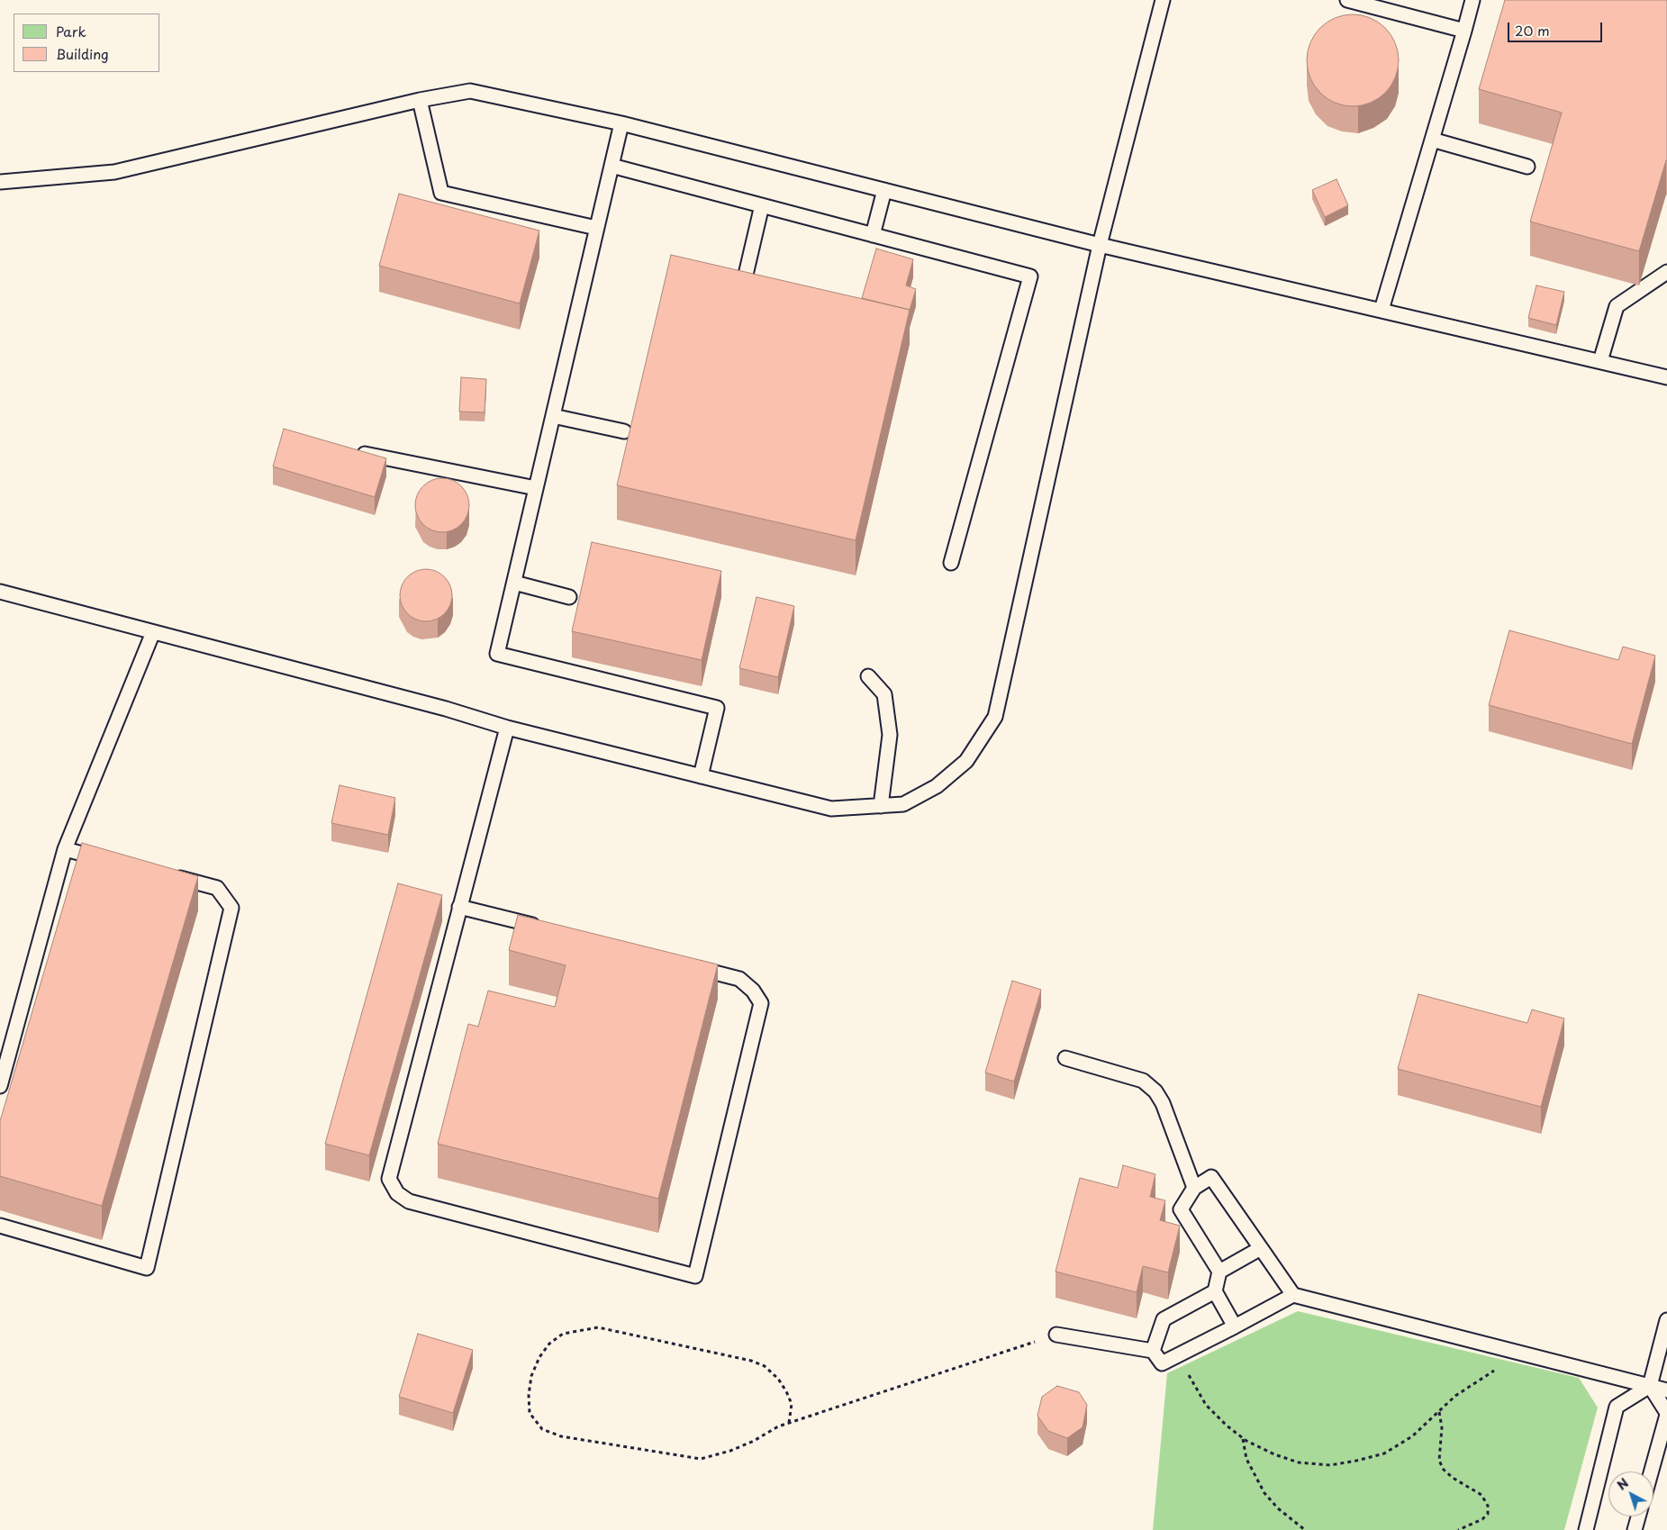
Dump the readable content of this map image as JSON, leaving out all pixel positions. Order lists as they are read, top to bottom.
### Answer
{
  "legend": ["Park", "Building"],
  "scale_bar": "20 m",
  "north": "top left"
}
